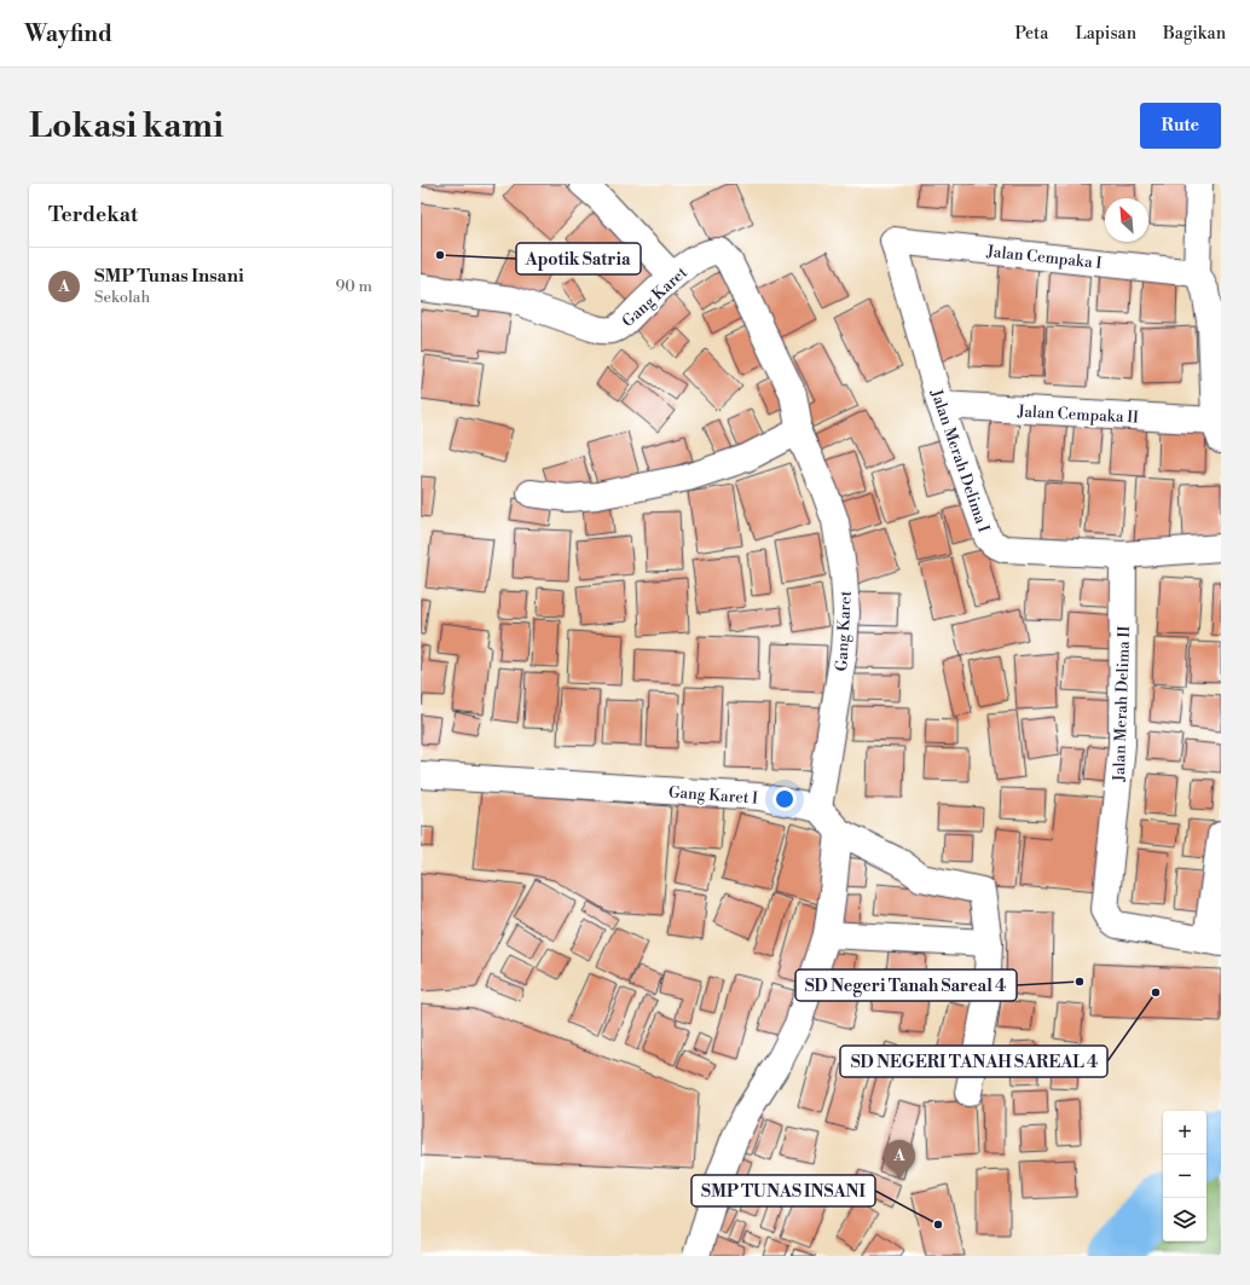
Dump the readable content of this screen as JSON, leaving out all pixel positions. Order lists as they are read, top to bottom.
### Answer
{
  "streets": {
    "street": [
      "Jalan Cempaka I",
      "Gang Karet",
      "Jalan Cempaka II",
      "Jalan Merah Delima I",
      "Jalan Merah Delima II",
      "Gang Karet I"
    ]
  },
  "crossings": [
    ["Jalan Cempaka I", "Jalan Merah Delima I"],
    ["Gang Karet", "Gang Karet I"],
    ["Jalan Cempaka II", "Jalan Merah Delima I"],
    ["Jalan Merah Delima I", "Jalan Merah Delima II"]
  ],
  "places": [
    "Apotik Satria",
    "SD Negeri Tanah Sareal 4",
    "SD NEGERI TANAH SAREAL 4",
    "SMP TUNAS INSANI"
  ],
  "north": "top left",
  "page": {
    "header": "Wayfind",
    "nav": ["Peta", "Lapisan", "Bagikan"],
    "buttons": "Rute",
    "title": "Lokasi kami",
    "heading": "Terdekat",
    "list": [
      {
        "mark": "A",
        "name": "SMP Tunas Insani",
        "note": "Sekolah",
        "value": "90 m"
      }
    ],
    "map_buttons": ["+", "−"],
    "pins": "A"
  }
}
